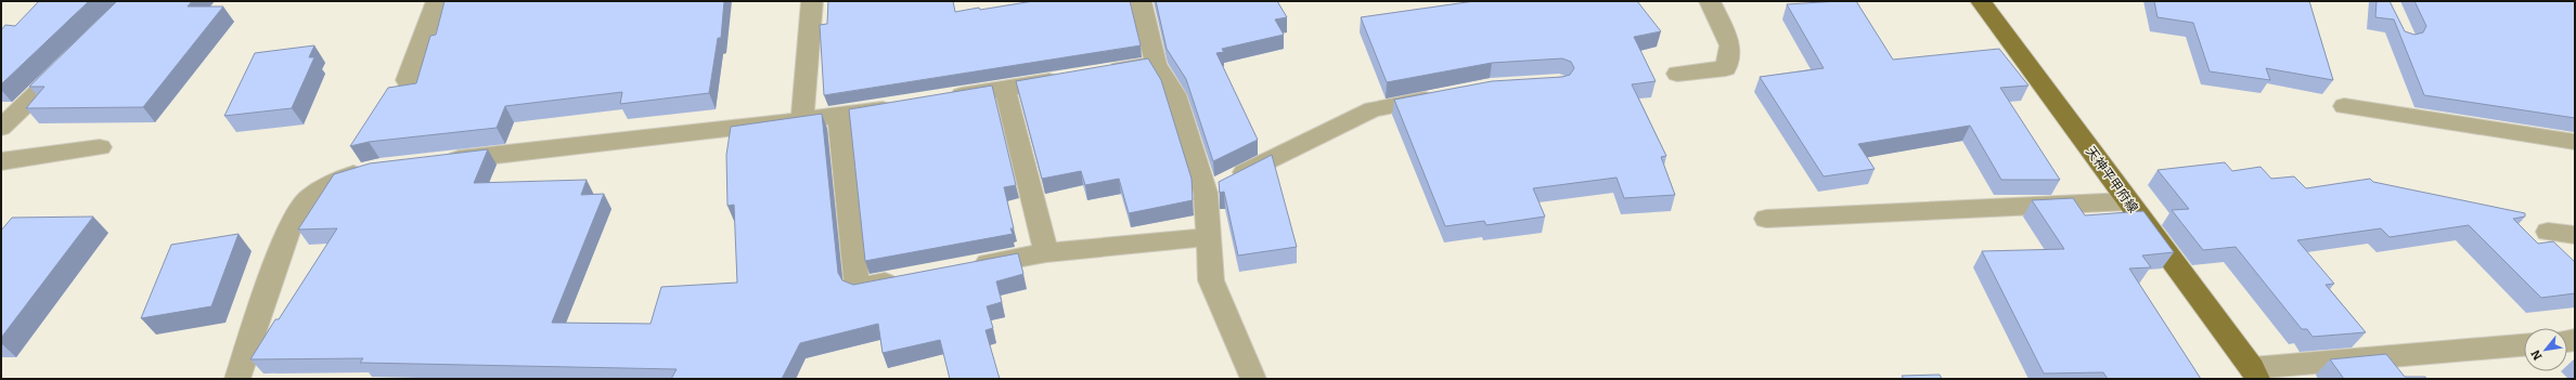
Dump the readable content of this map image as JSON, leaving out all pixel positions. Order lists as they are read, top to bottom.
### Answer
{
  "streets": {
    "main road": ["天神平甲府線"]
  },
  "north": "bottom left"
}
